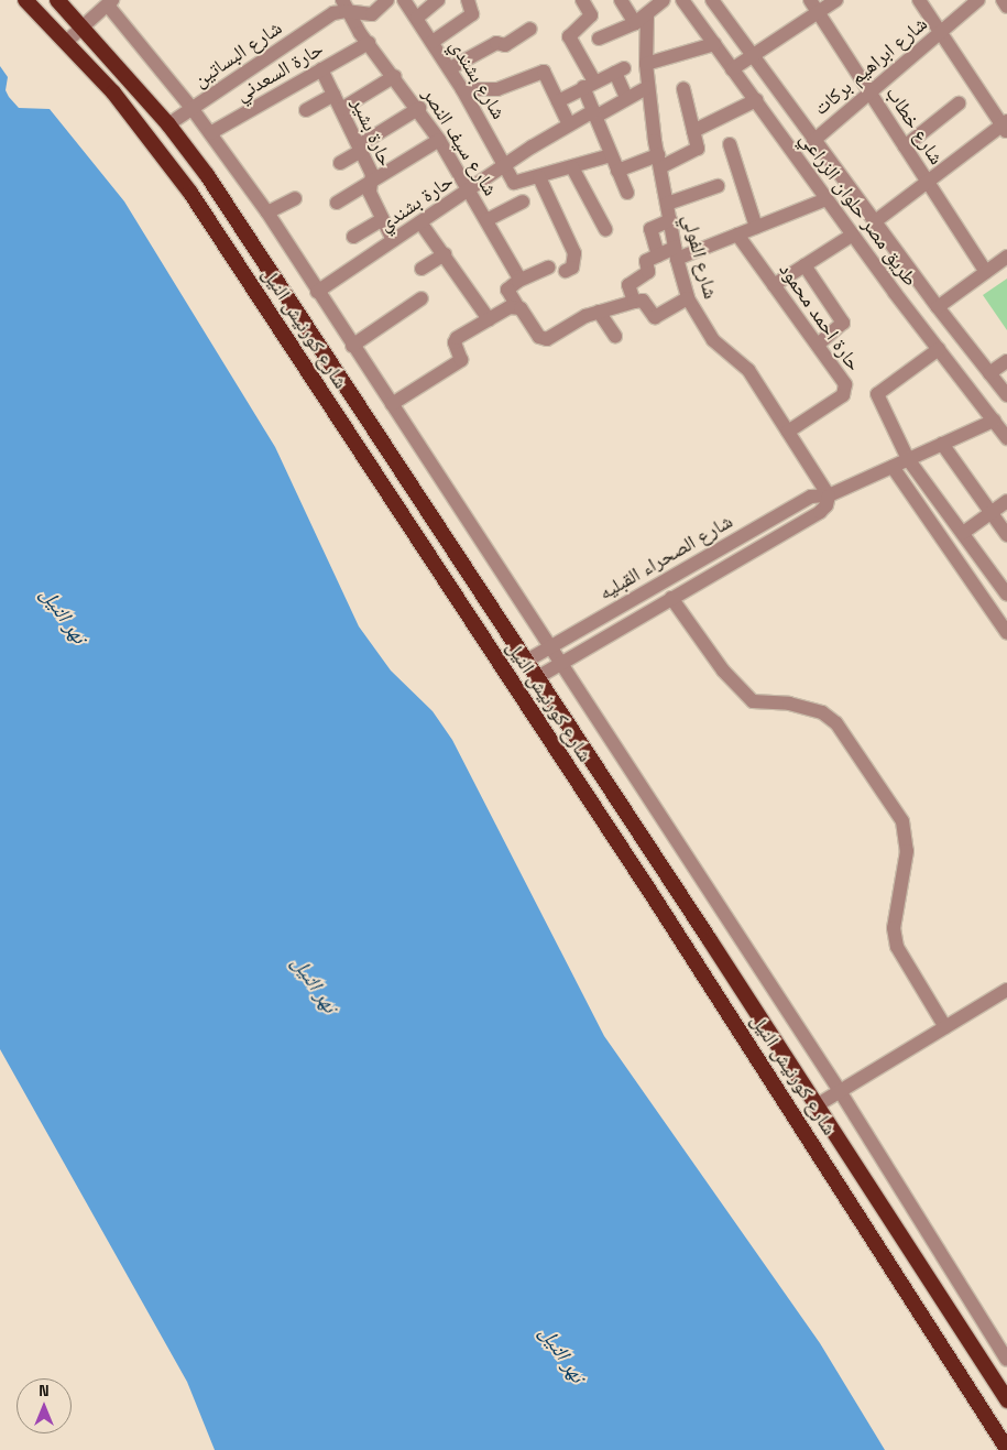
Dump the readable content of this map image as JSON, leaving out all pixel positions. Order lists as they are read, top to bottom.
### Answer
{
  "streets": {
    "highway": ["شارع كورنيش النيل"],
    "street": [
      "شارع البساتين",
      "شارع ابراهيم بركات",
      "حارة السعدني",
      "شارع بشندي",
      "شارع خطاب",
      "حارة بشير",
      "شارع سيف النصر",
      "حارة بشندي",
      "طريق مصر حلوان الزراعي",
      "شارع الفولي",
      "حارة احمد محمود",
      "شارع الصحراء القبليه"
    ]
  },
  "crossings": [
    ["شارع البساتين", "شارع سيف النصر"],
    ["شارع البساتين", "شارع كورنيش النيل"],
    ["شارع ابراهيم بركات", "شارع خطاب"],
    ["شارع ابراهيم بركات", "طريق مصر حلوان الزراعي"],
    ["حارة السعدني", "حارة بشير"],
    ["حارة السعدني", "شارع سيف النصر"],
    ["شارع بشندي", "حارة بشندي"],
    ["حارة بشير", "حارة بشندي"],
    ["شارع سيف النصر", "حارة بشندي"],
    ["حارة بشندي", "شارع الفولي"],
    ["طريق مصر حلوان الزراعي", "شارع الصحراء القبليه"],
    ["شارع الفولي", "حارة احمد محمود"],
    ["شارع الفولي", "شارع الصحراء القبليه"],
    ["شارع كورنيش النيل", "شارع الصحراء القبليه"]
  ],
  "water": ["نهر النيل"],
  "north": "top"
}
